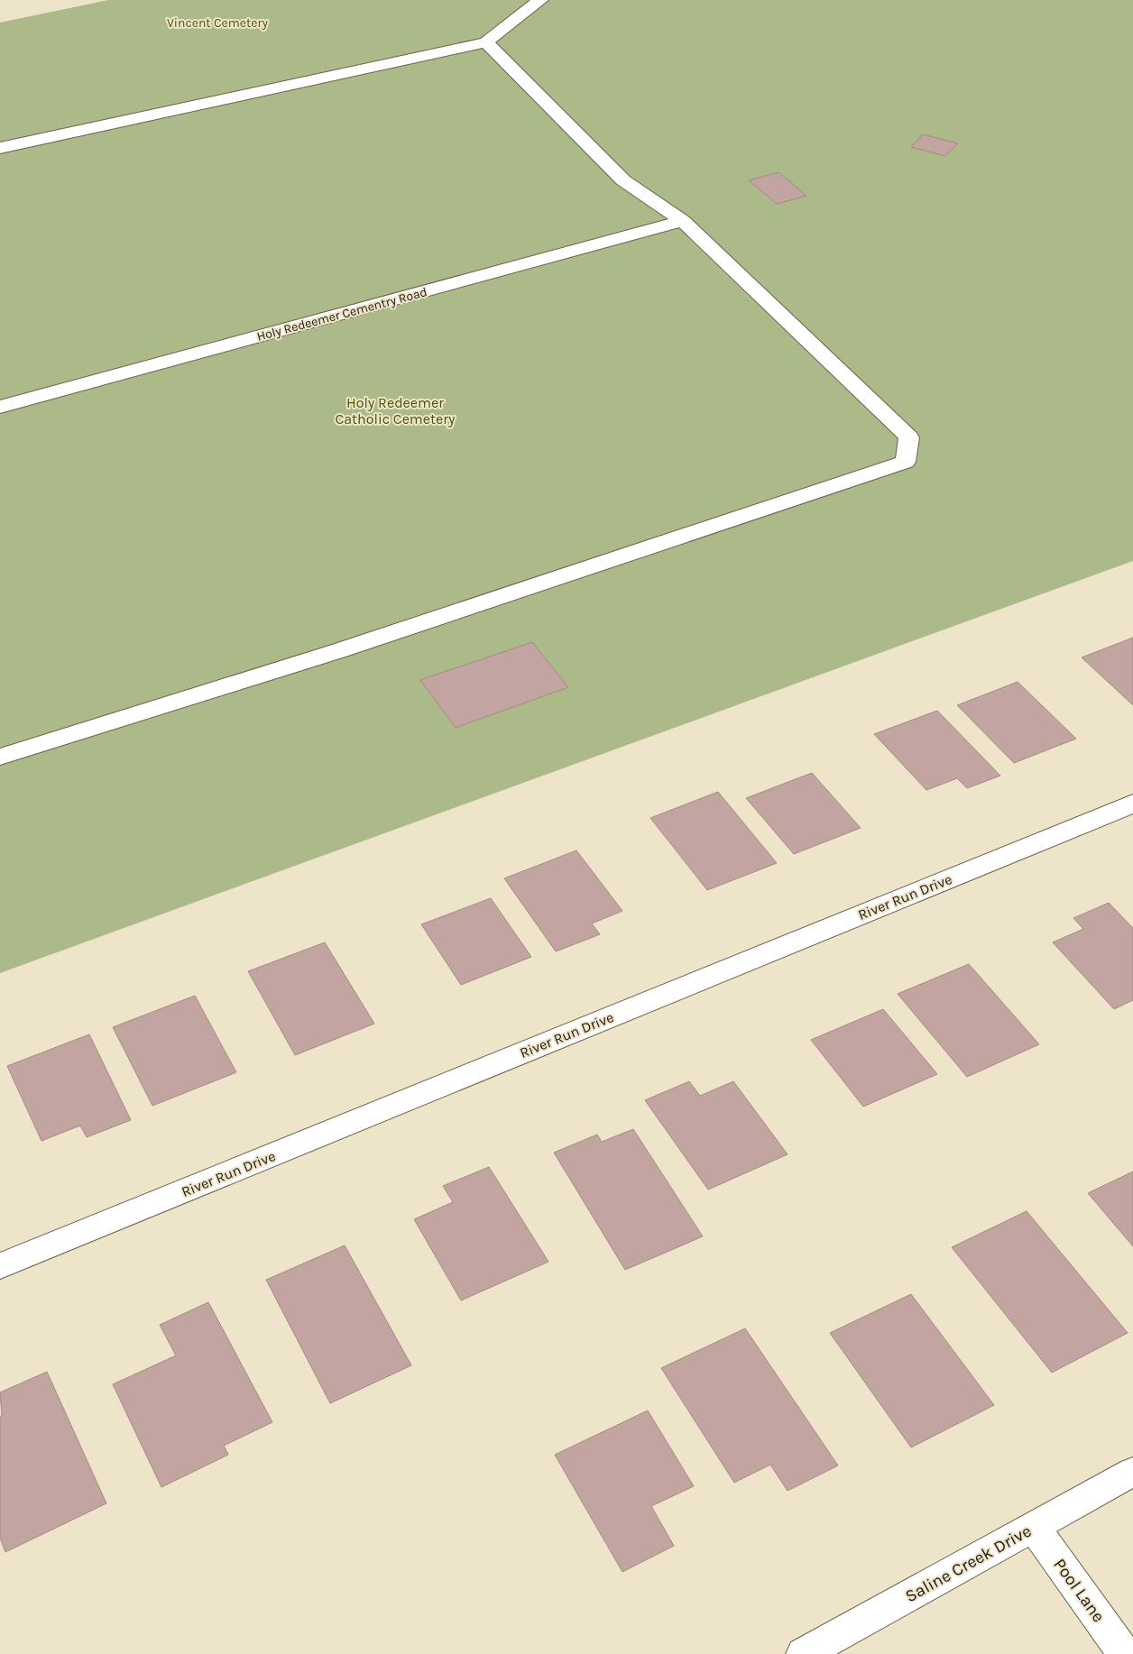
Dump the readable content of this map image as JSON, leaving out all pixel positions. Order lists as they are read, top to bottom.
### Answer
{
  "streets": {
    "street": [
      "Holy Redeemer Cementry Road",
      "River Run Drive",
      "Saline Creek Drive",
      "Pool Lane"
    ]
  },
  "crossings": [
    ["Saline Creek Drive", "Pool Lane"]
  ],
  "parks": ["Vincent Cemetery", "Holy Redeemer Catholic Cemetery"]
}
